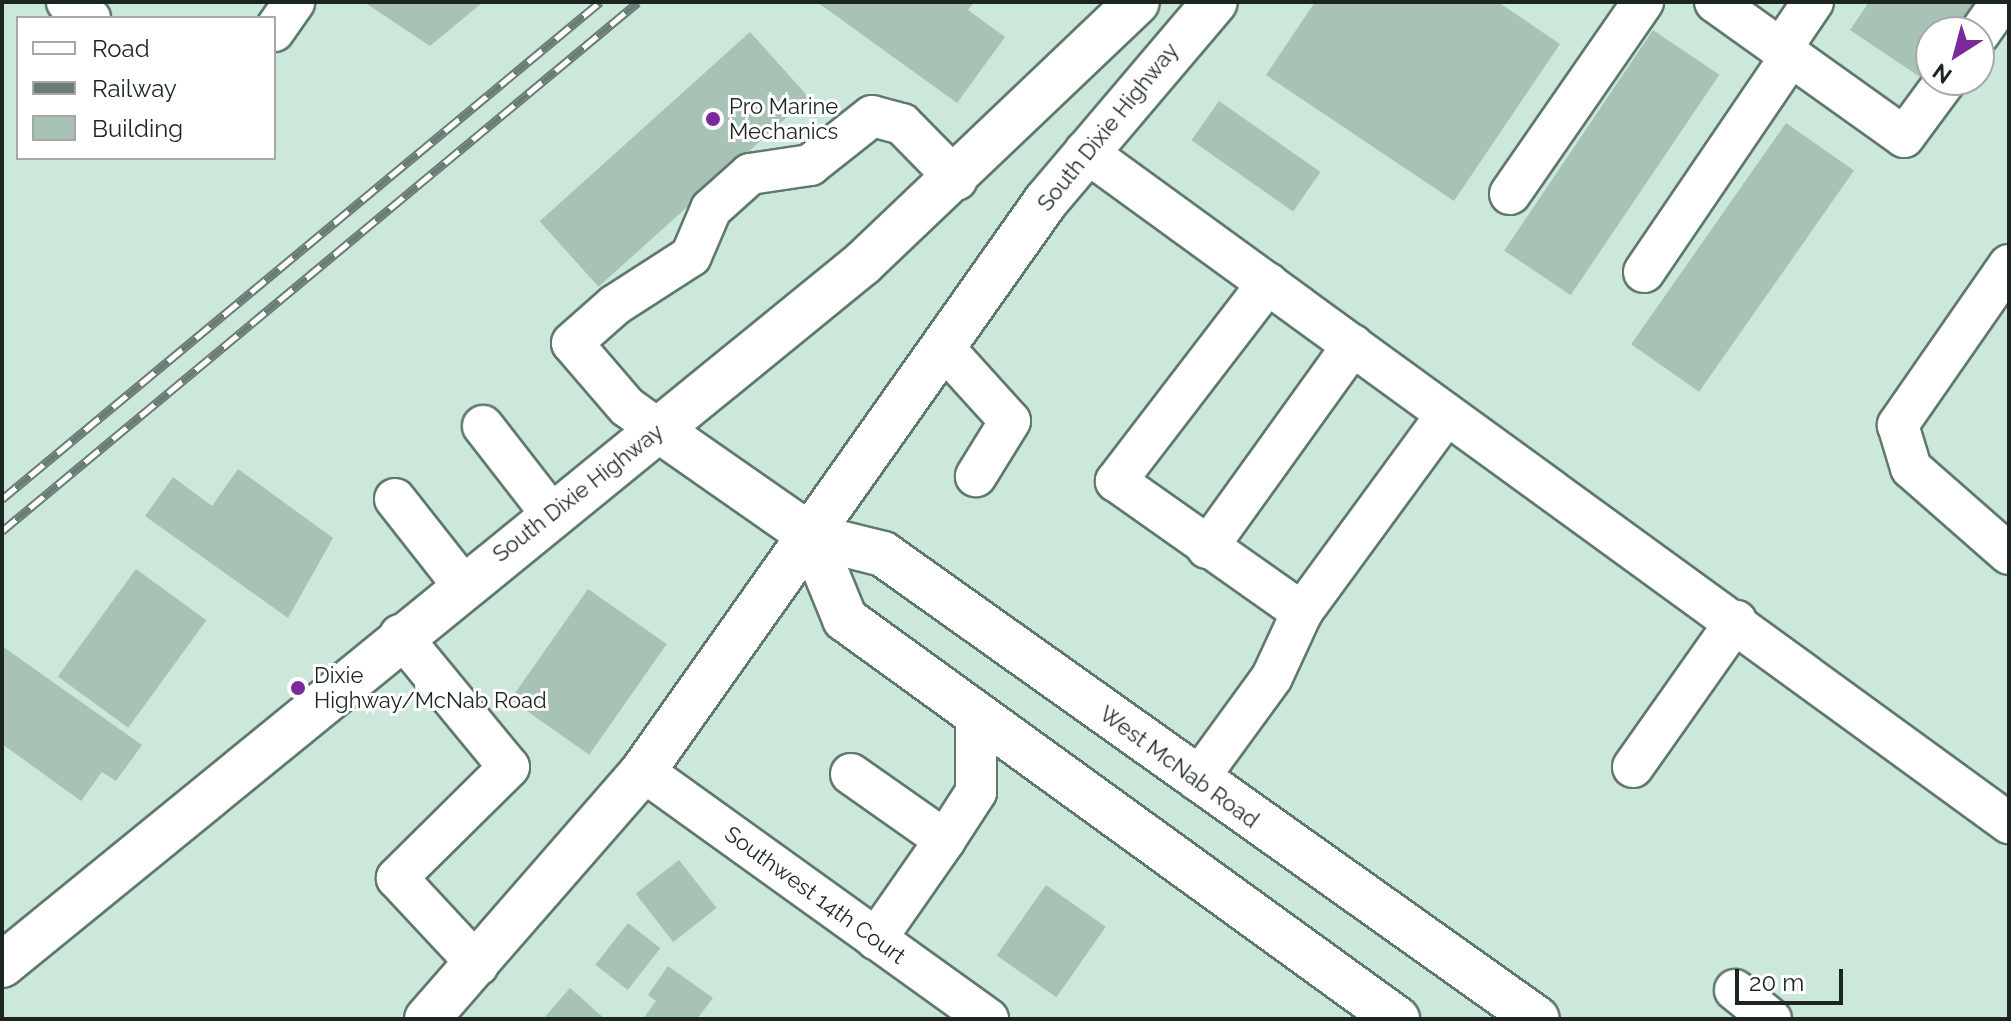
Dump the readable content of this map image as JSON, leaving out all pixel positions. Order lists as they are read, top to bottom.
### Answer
{
  "streets": {
    "main road": ["South Dixie Highway", "West McNab Road"],
    "street": ["Southwest 14th Court"]
  },
  "crossings": [
    ["South Dixie Highway", "West McNab Road"],
    ["South Dixie Highway", "Southwest 14th Court"]
  ],
  "places": ["Pro Marine Mechanics", "Dixie Highway/McNab Road"],
  "legend": ["Road", "Railway", "Building"],
  "scale_bar": "20 m",
  "north": "bottom left"
}
